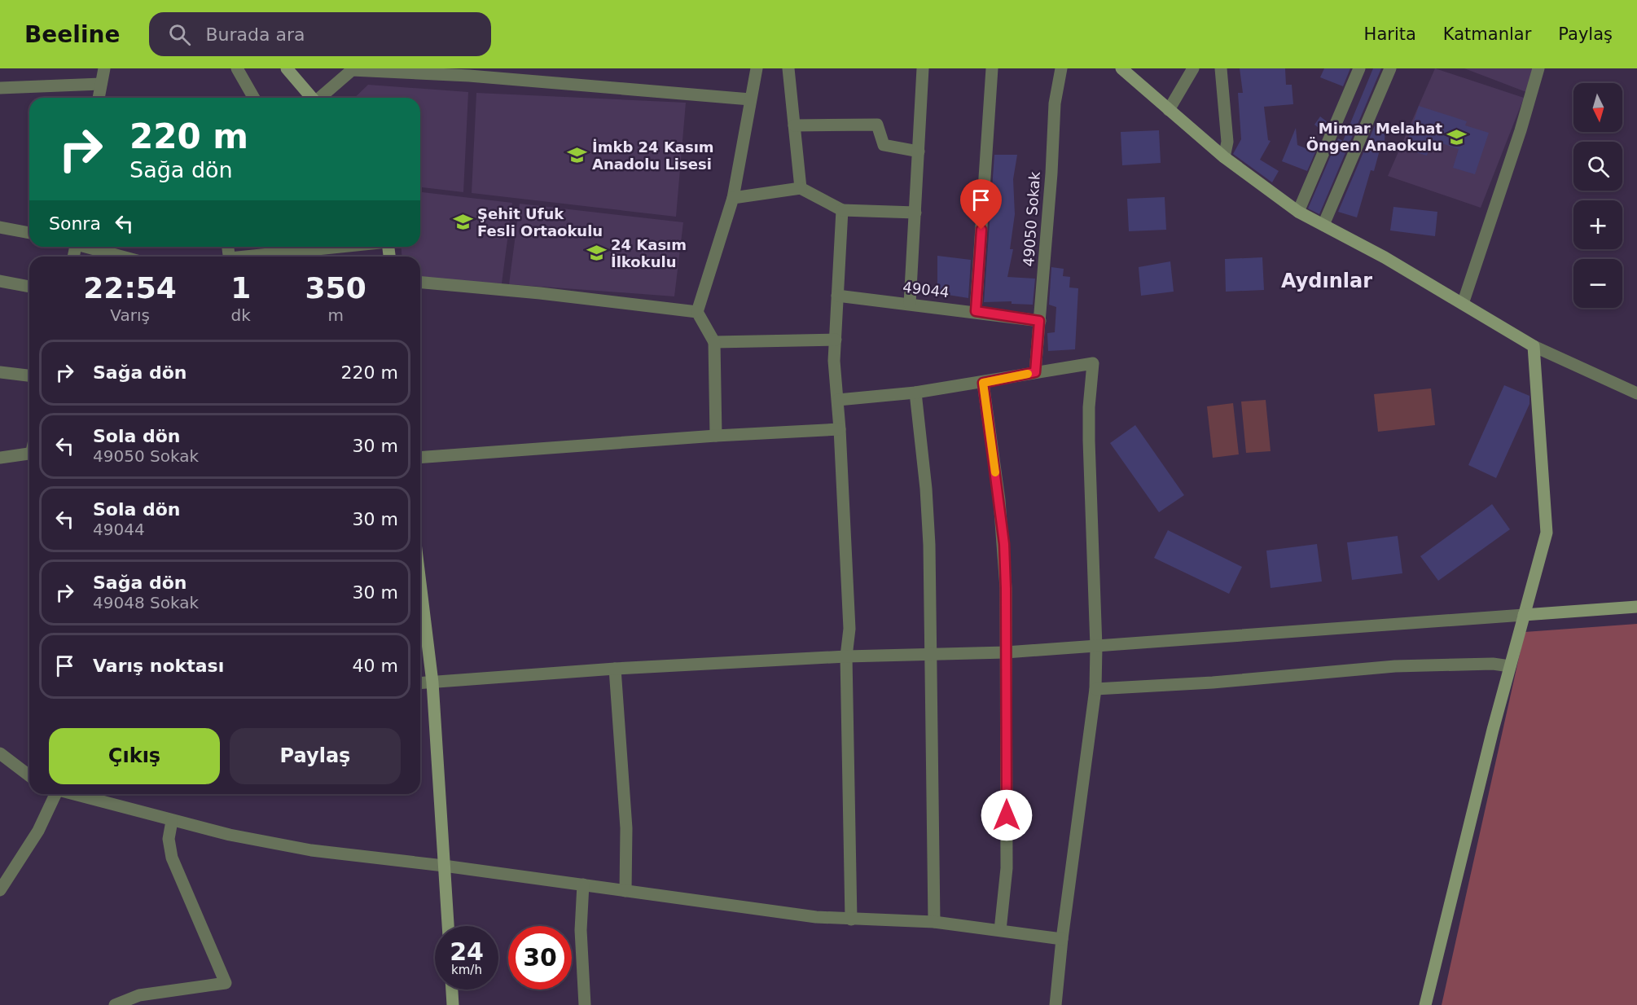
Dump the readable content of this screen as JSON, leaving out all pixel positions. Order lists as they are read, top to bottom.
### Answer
{
  "streets": {
    "street": ["49050 Sokak", "49044"]
  },
  "crossings": [
    ["49050 Sokak", "49044"]
  ],
  "districts": ["Aydınlar"],
  "places": {
    "school or university": [
      "Mimar Melahat Öngen Anaokulu",
      "İmkb 24 Kasım Anadolu Lisesi",
      "Şehit Ufuk Fesli Ortaokulu",
      "24 Kasım İlkokulu"
    ]
  },
  "north": "bottom",
  "page": {
    "header": "Beeline",
    "search": "Burada ara",
    "nav": ["Harita", "Katmanlar", "Paylaş"],
    "map_buttons": ["+", "−"],
    "turn": ["220 m", "Sağa dön"],
    "then": "Sonra",
    "eta": [
      "22:54",
      "Varış",
      "1",
      "dk",
      "350",
      "m"
    ],
    "list": [
      {
        "name": "Sağa dön",
        "value": "220 m"
      },
      {
        "name": "Sola dön",
        "note": "49050 Sokak",
        "value": "30 m"
      },
      {
        "name": "Sola dön",
        "note": "49044",
        "value": "30 m"
      },
      {
        "name": "Sağa dön",
        "note": "49048 Sokak",
        "value": "30 m"
      },
      {
        "name": "Varış noktası",
        "value": "40 m"
      }
    ],
    "buttons": ["Çıkış", "Paylaş"],
    "speed": "24 km/h",
    "limit": "30"
  }
}
